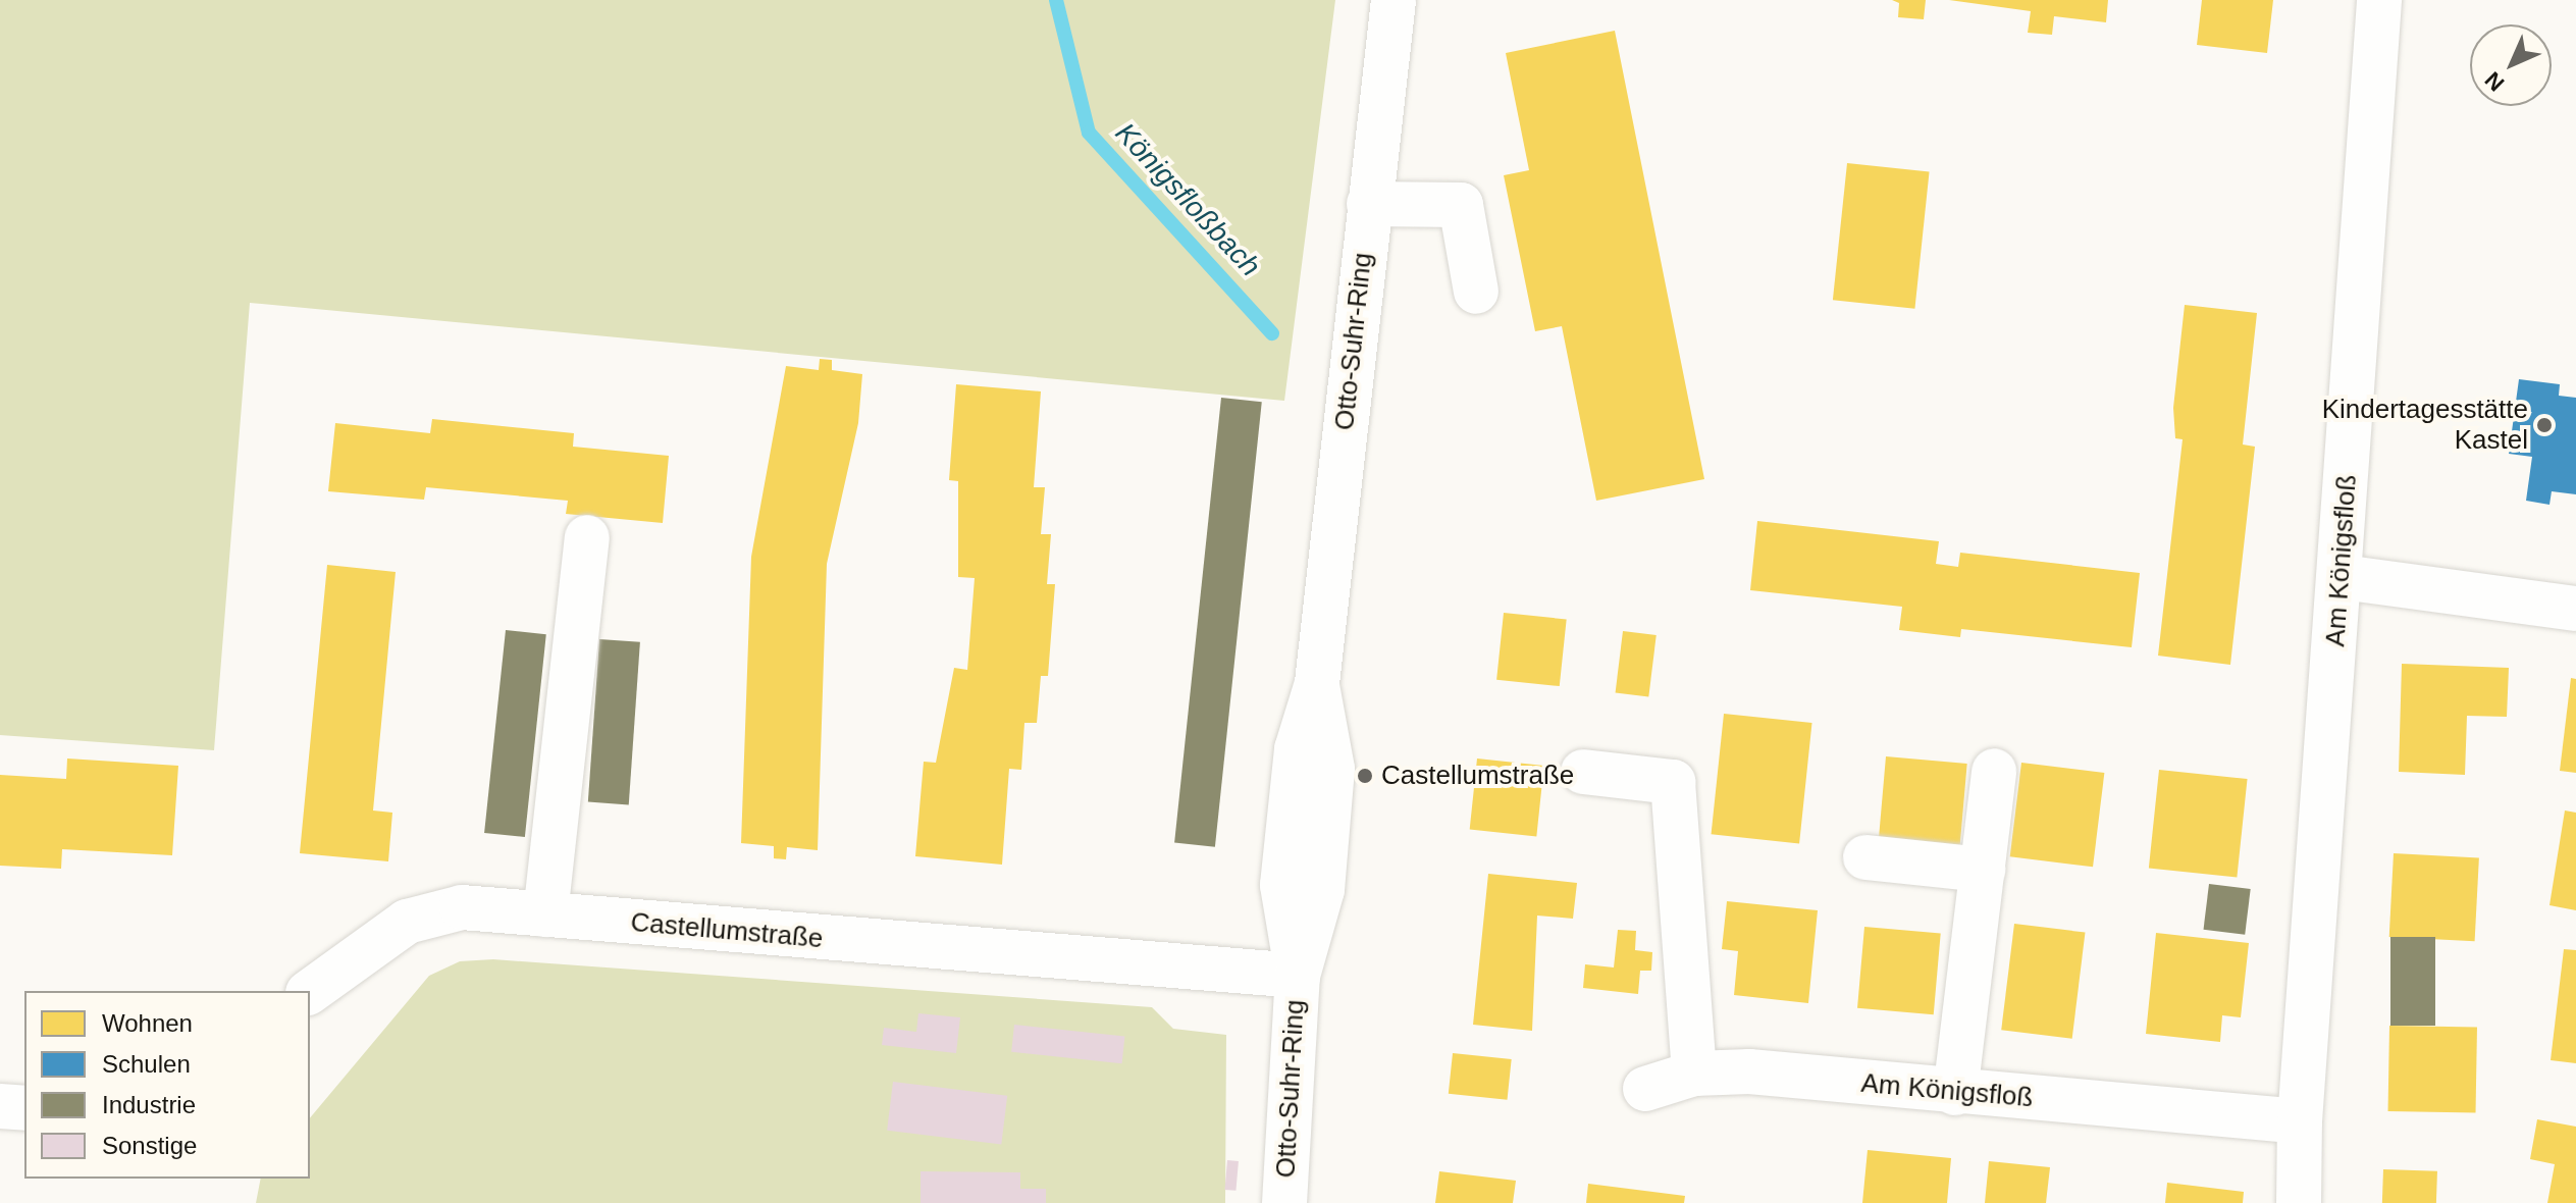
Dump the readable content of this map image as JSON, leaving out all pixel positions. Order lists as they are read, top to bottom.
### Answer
{
  "streets": {
    "street": ["Otto-Suhr-Ring", "Am Königsfloß", "Castellumstraße"]
  },
  "crossings": [
    ["Otto-Suhr-Ring", "Castellumstraße"]
  ],
  "water": ["Königsfloßbach"],
  "places": ["Kindertagesstätte Kastel", "Castellumstraße"],
  "legend": [
    "Wohnen",
    "Schulen",
    "Industrie",
    "Sonstige"
  ],
  "north": "bottom left"
}
